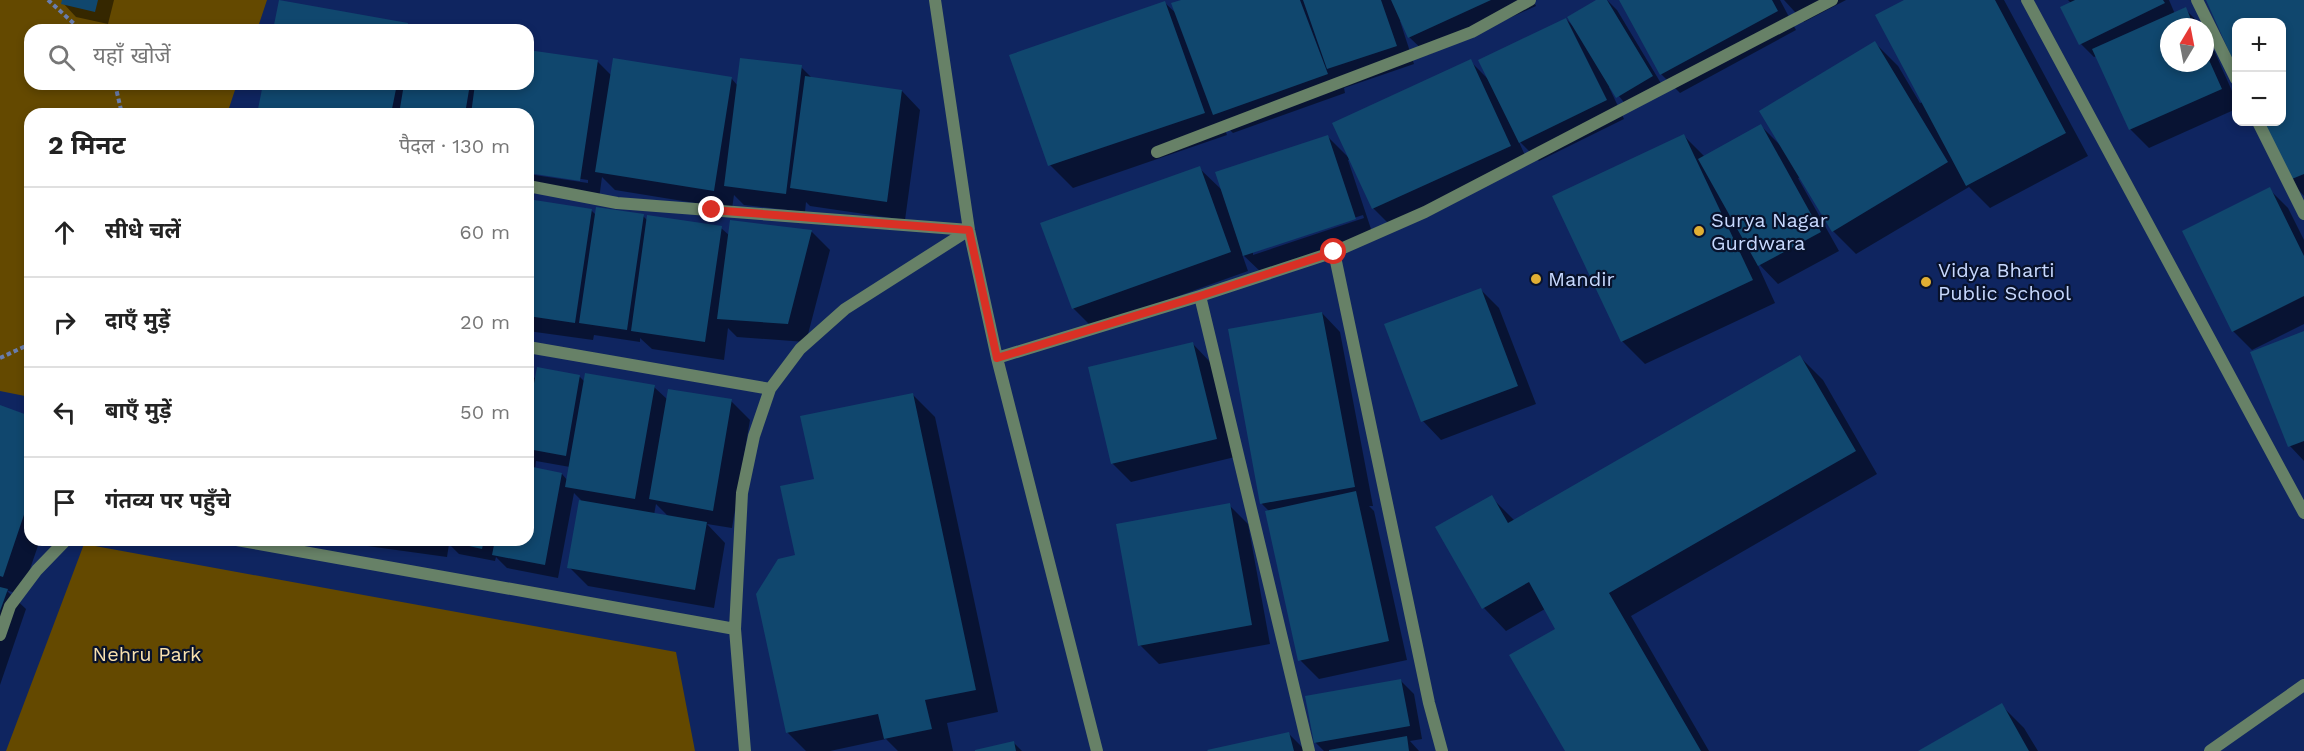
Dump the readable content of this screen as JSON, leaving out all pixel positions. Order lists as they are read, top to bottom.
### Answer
{
  "parks": ["Nehru Park"],
  "places": ["Surya Nagar Gurdwara", "Mandir", "Vidya Bharti Public School"],
  "north": "top",
  "page": {
    "map_buttons": ["+", "−"],
    "search": "यहाँ खोजें",
    "heading": ["2 मिनट", "पैदल · 130 m"],
    "list": [
      ["सीधे चलें", "60 m"],
      ["दाएँ मुड़ें", "20 m"],
      ["बाएँ मुड़ें", "50 m"],
      "गंतव्य पर पहुँचे"
    ]
  }
}
